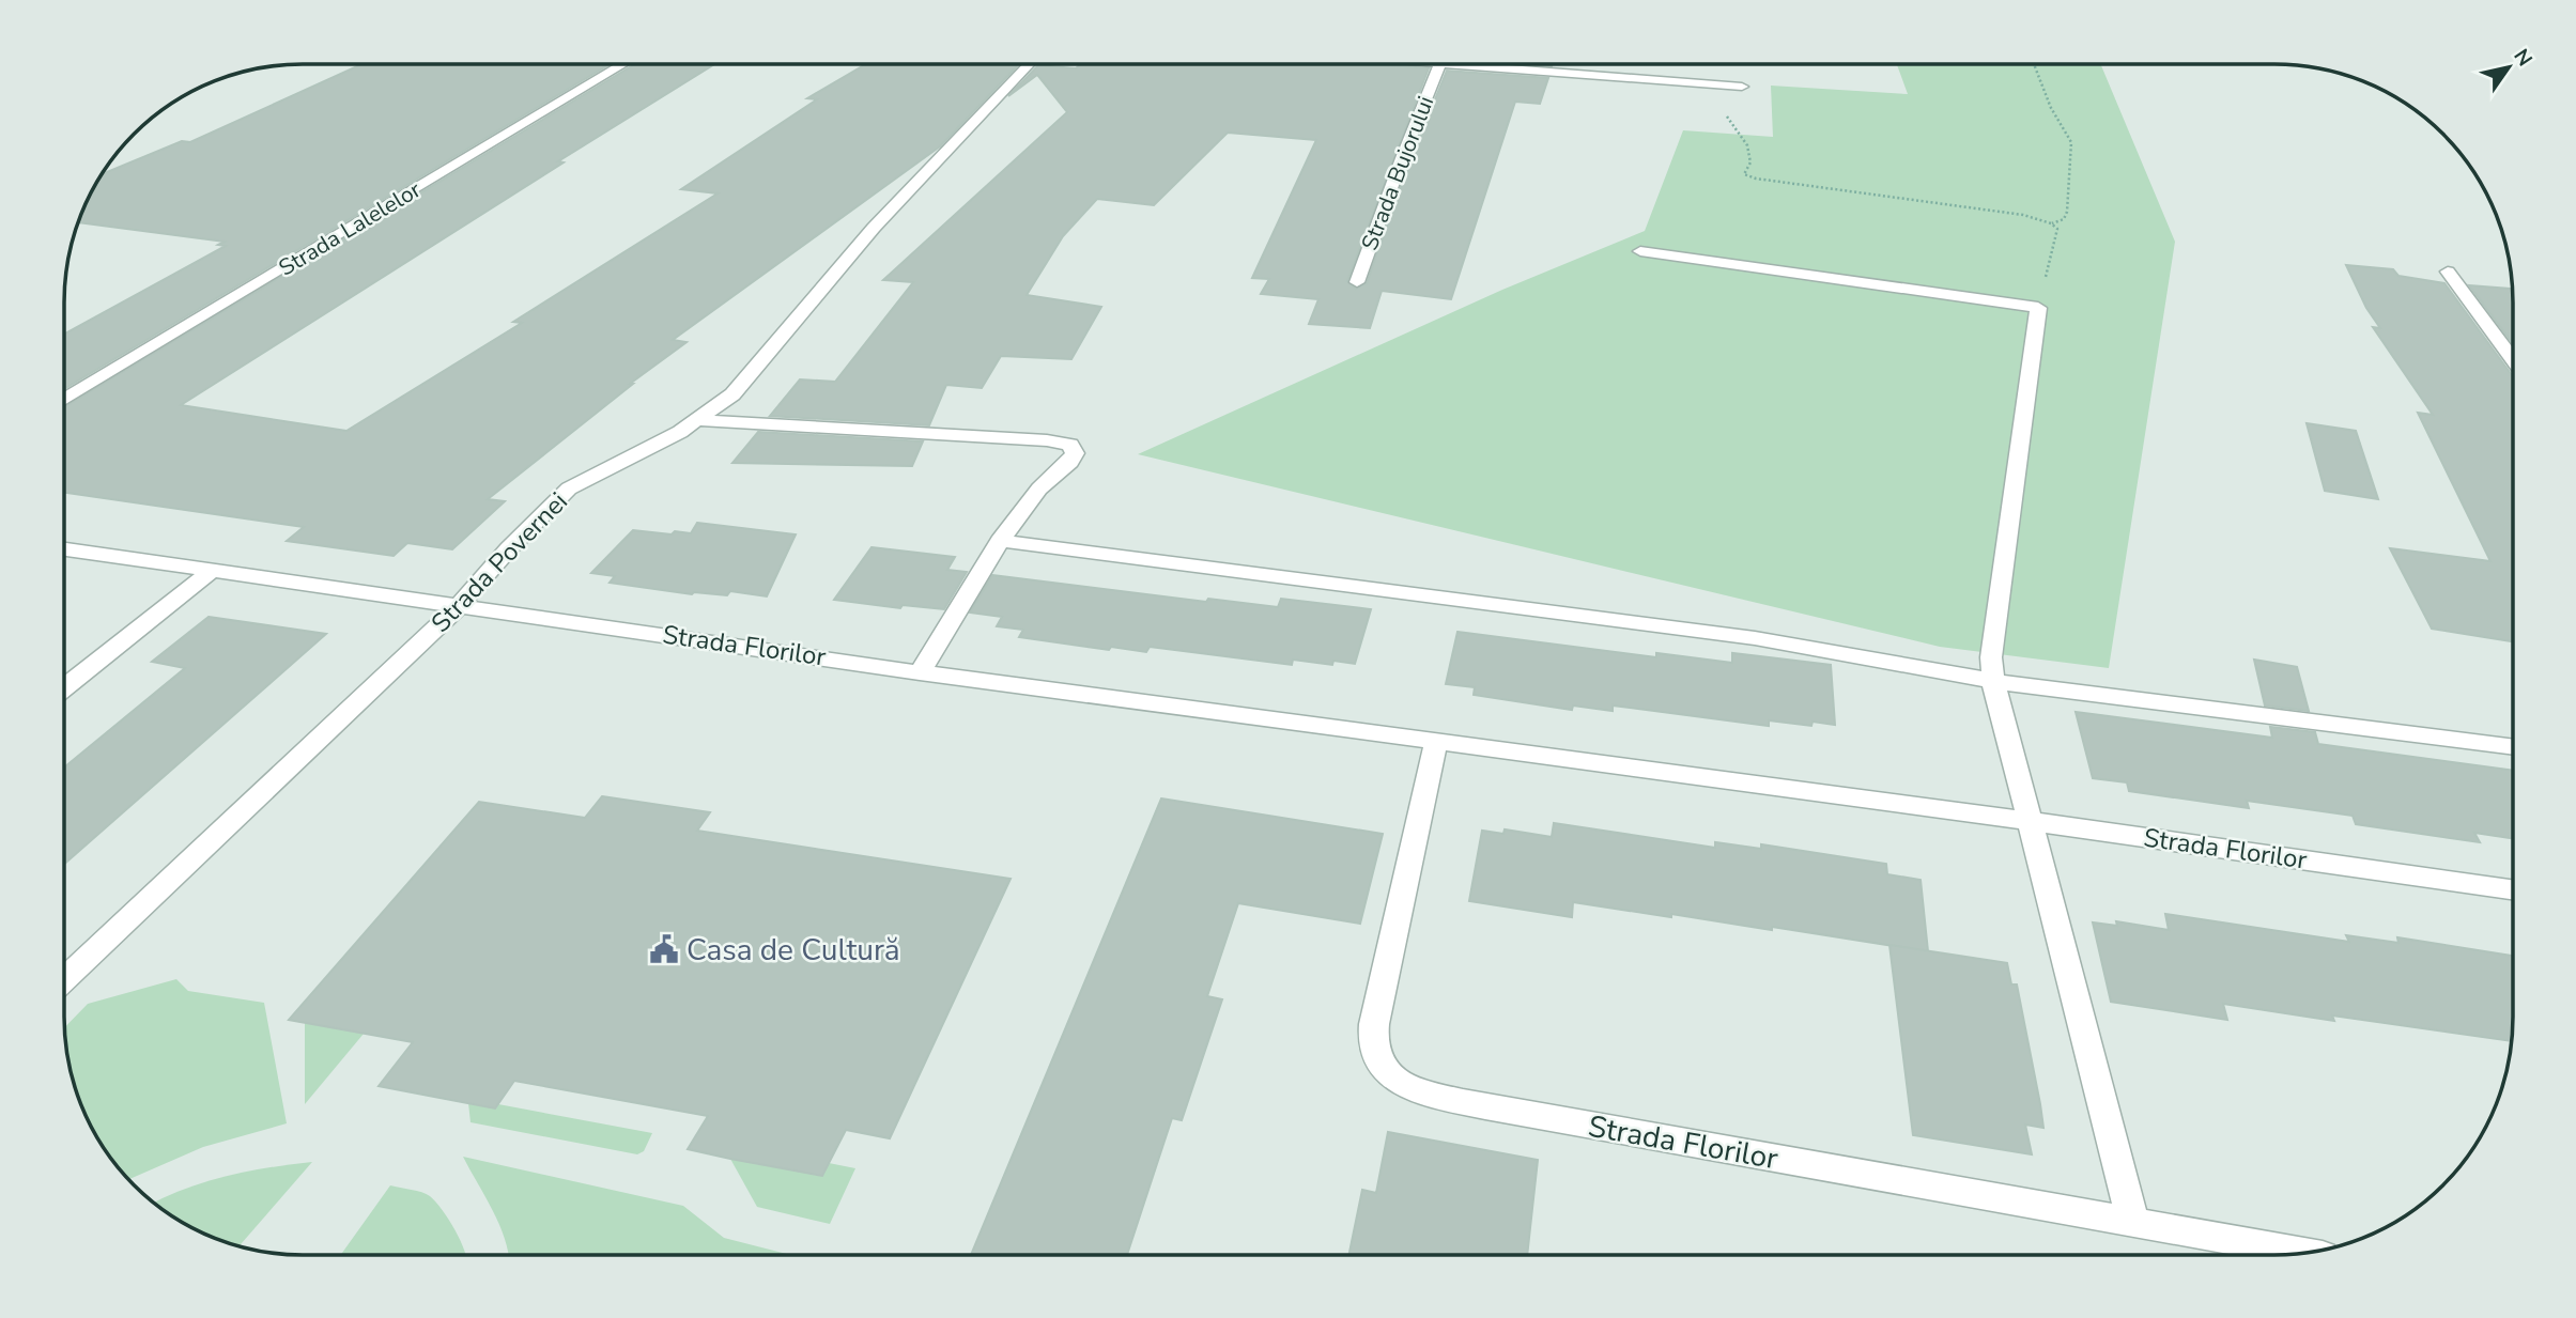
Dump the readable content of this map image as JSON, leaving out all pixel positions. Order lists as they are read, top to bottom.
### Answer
{
  "streets": {
    "street": [
      "Strada Bujorului",
      "Strada Lalelelor",
      "Strada Povernei",
      "Strada Florilor"
    ]
  },
  "crossings": [
    ["Strada Povernei", "Strada Florilor"]
  ],
  "places": {
    "public building": ["Casa de Cultură"]
  },
  "north": "top right"
}
